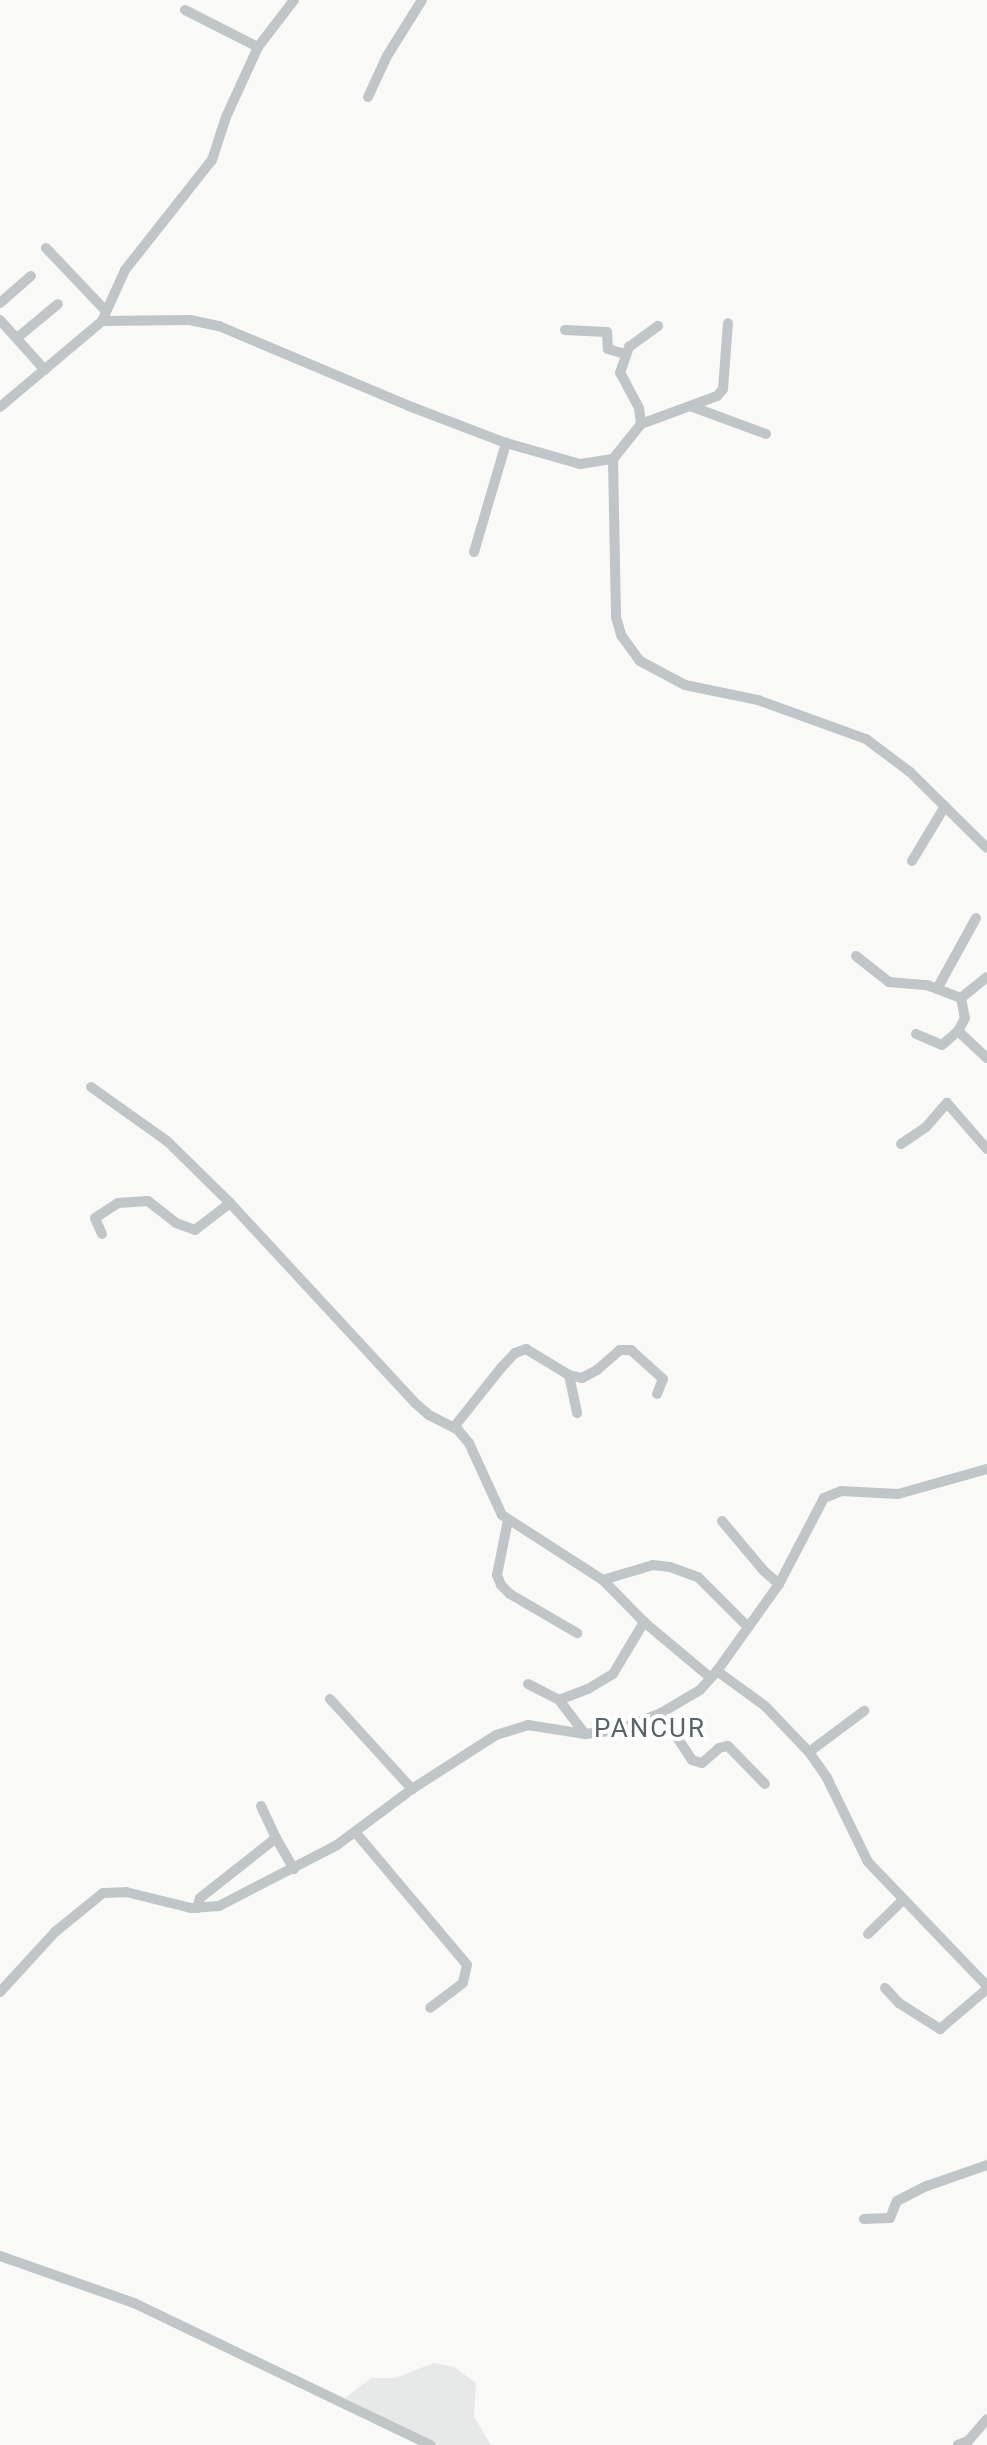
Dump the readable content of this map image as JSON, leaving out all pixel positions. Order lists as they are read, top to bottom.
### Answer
{
  "districts": ["PANCUR"]
}
